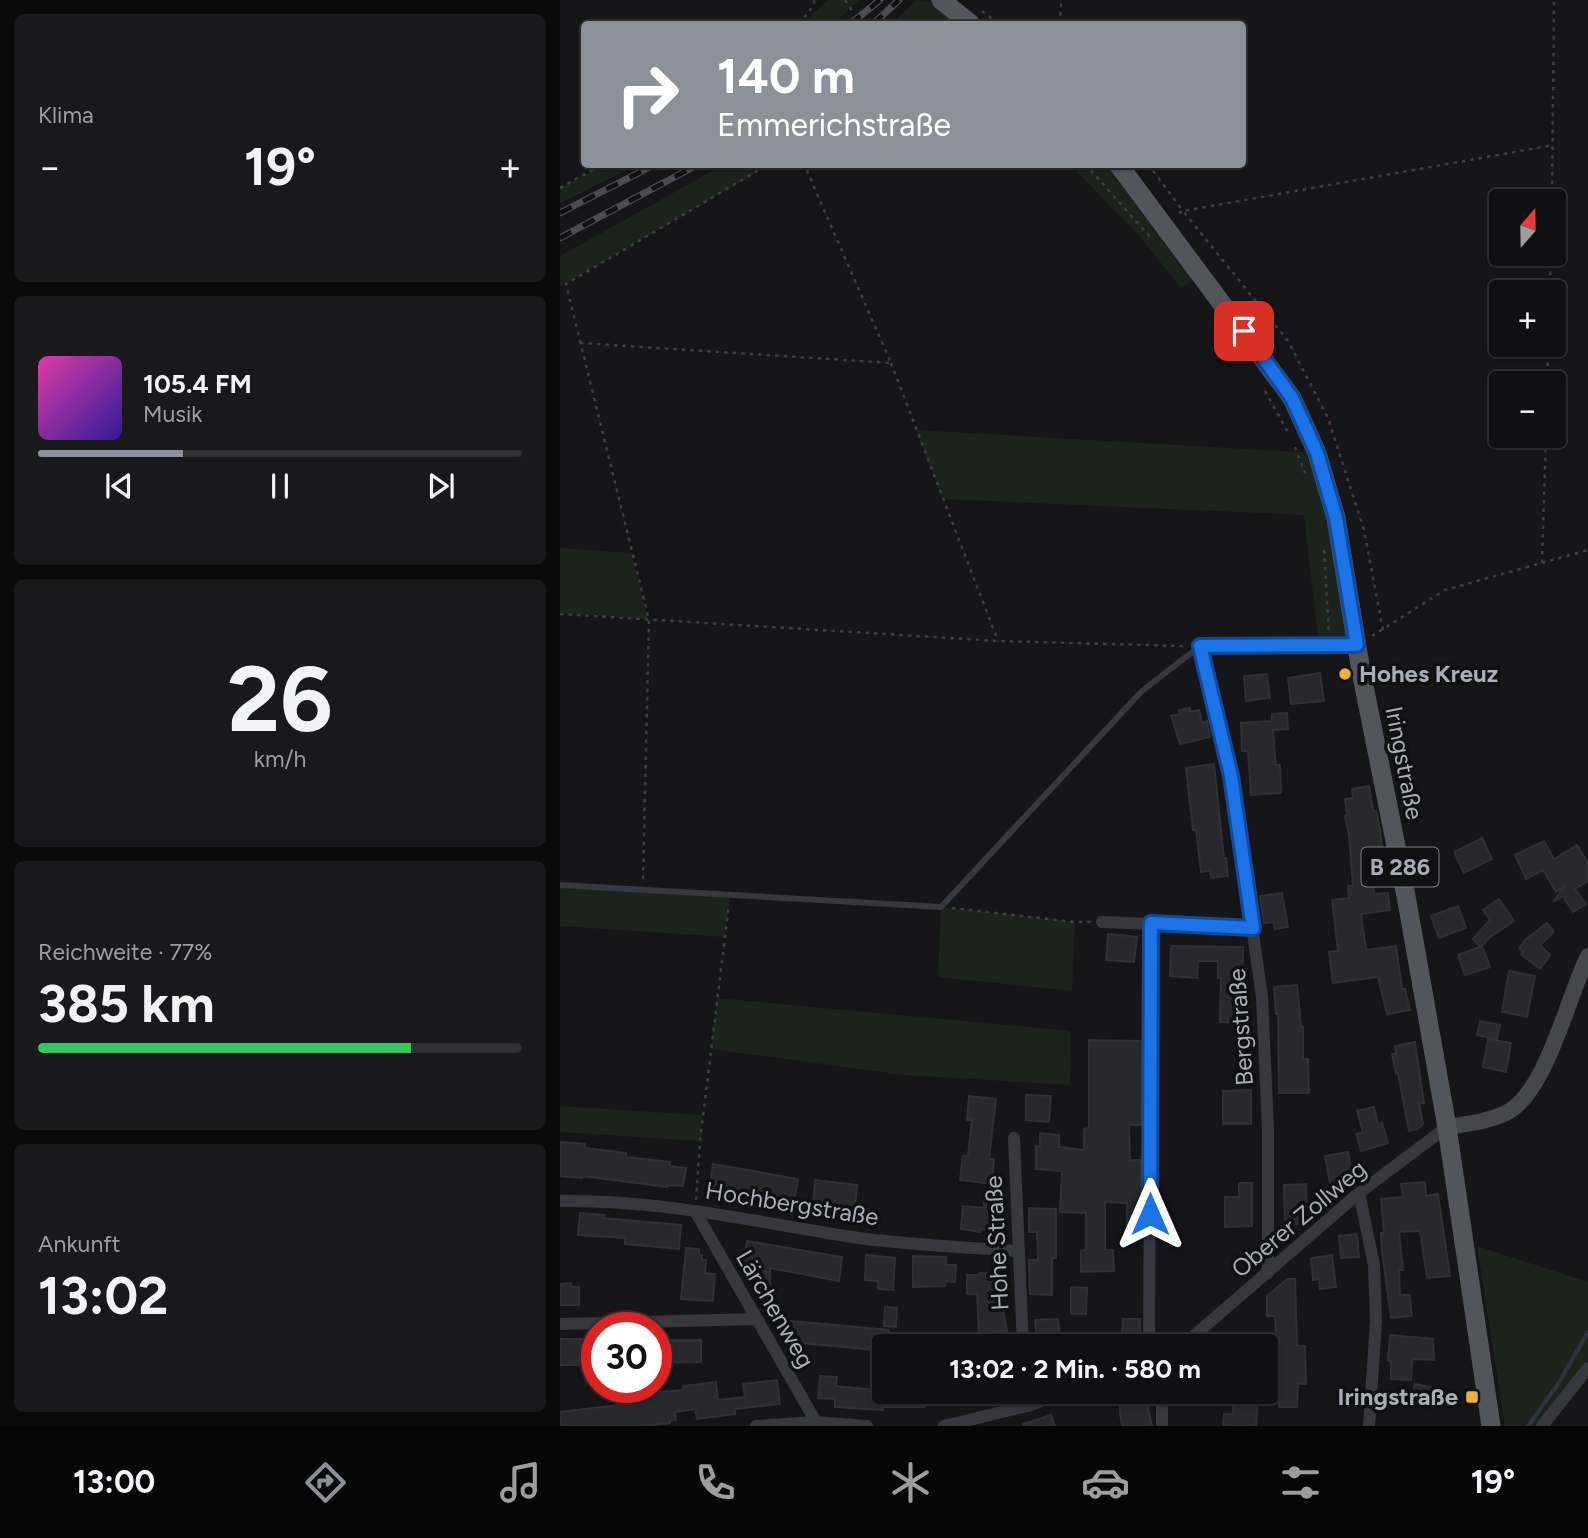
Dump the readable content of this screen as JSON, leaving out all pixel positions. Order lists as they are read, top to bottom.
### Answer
{
  "streets": {
    "main road": ["Iringstraße", "B 286"],
    "street": [
      "Bergstraße",
      "Hochbergstraße",
      "Oberer Zollweg",
      "Hohe Straße",
      "Lärchenweg"
    ]
  },
  "crossings": [
    ["Iringstraße", "B 286"],
    ["Iringstraße", "Oberer Zollweg"],
    ["Bergstraße", "Oberer Zollweg"],
    ["Hochbergstraße", "Hohe Straße"],
    ["Hochbergstraße", "Lärchenweg"]
  ],
  "places": {
    "other": ["Hohes Kreuz"],
    "transit": ["Iringstraße"]
  },
  "north": "top",
  "page": {
    "tile": [
      "Klima",
      ["26", "km/h"],
      ["Reichweite · 77%", "385 km"],
      ["Ankunft", "13:02"]
    ],
    "turn": ["140 m", "Emmerichstraße"],
    "heat": ["−", "19°", "+"],
    "map_buttons": ["+", "−"],
    "song": ["105.4 FM", "Musik"],
    "limit": "30",
    "trip": "13:02 · 2 Min. · 580 m",
    "tabs": ["13:00", "19°"]
  }
}
